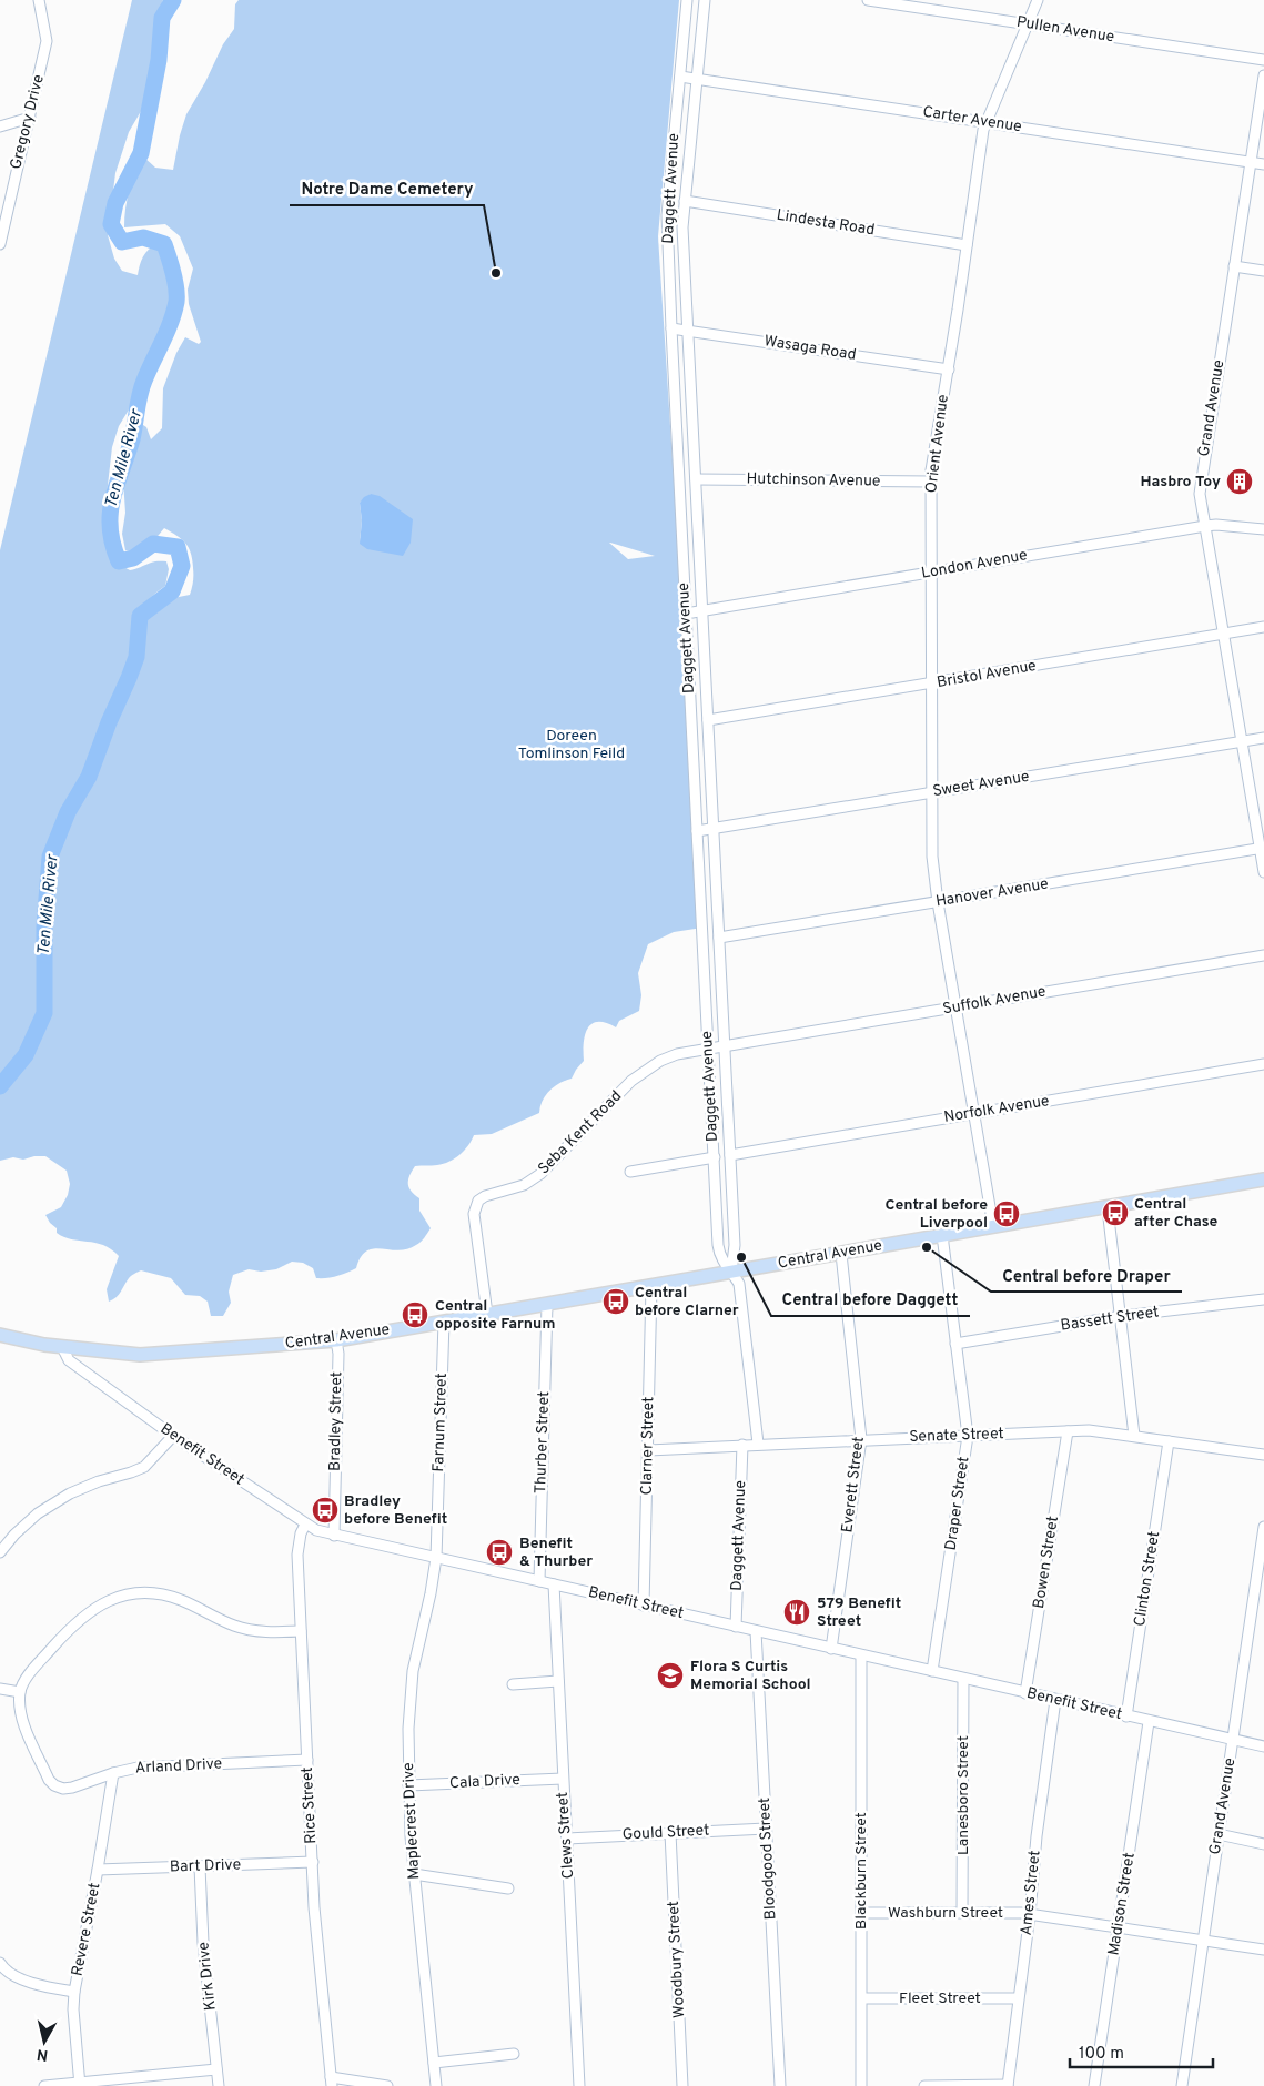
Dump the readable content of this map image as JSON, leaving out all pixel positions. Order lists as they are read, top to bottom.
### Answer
{
  "streets": {
    "main road": ["Central Avenue"],
    "street": [
      "Pullen Avenue",
      "Carter Avenue",
      "Gregory Drive",
      "Daggett Avenue",
      "Lindesta Road",
      "Wasaga Road",
      "Grand Avenue",
      "Orient Avenue",
      "Hutchinson Avenue",
      "London Avenue",
      "Bristol Avenue",
      "Sweet Avenue",
      "Hanover Avenue",
      "Suffolk Avenue",
      "Norfolk Avenue",
      "Seba Kent Road",
      "Bassett Street",
      "Bradley Street",
      "Farnum Street",
      "Senate Street",
      "Thurber Street",
      "Clarner Street",
      "Benefit Street",
      "Everett Street",
      "Draper Street",
      "Bowen Street",
      "Clinton Street",
      "Arland Drive",
      "Cala Drive",
      "Lanesboro Street",
      "Rice Street",
      "Maplecrest Drive",
      "Gould Street",
      "Clews Street",
      "Bloodgood Street",
      "Bart Drive",
      "Blackburn Street",
      "Ames Street",
      "Madison Street",
      "Washburn Street",
      "Revere Street",
      "Woodbury Street",
      "Kirk Drive",
      "Fleet Street"
    ]
  },
  "crossings": [
    ["Pullen Avenue", "Orient Avenue"],
    ["Carter Avenue", "Daggett Avenue"],
    ["Carter Avenue", "Grand Avenue"],
    ["Carter Avenue", "Orient Avenue"],
    ["Daggett Avenue", "Lindesta Road"],
    ["Daggett Avenue", "Wasaga Road"],
    ["Daggett Avenue", "Hutchinson Avenue"],
    ["Daggett Avenue", "London Avenue"],
    ["Daggett Avenue", "Bristol Avenue"],
    ["Daggett Avenue", "Sweet Avenue"],
    ["Daggett Avenue", "Hanover Avenue"],
    ["Daggett Avenue", "Suffolk Avenue"],
    ["Daggett Avenue", "Norfolk Avenue"],
    ["Daggett Avenue", "Seba Kent Road"],
    ["Daggett Avenue", "Central Avenue"],
    ["Daggett Avenue", "Senate Street"],
    ["Daggett Avenue", "Benefit Street"],
    ["Lindesta Road", "Orient Avenue"],
    ["Wasaga Road", "Orient Avenue"],
    ["Grand Avenue", "London Avenue"],
    ["Grand Avenue", "Bristol Avenue"],
    ["Grand Avenue", "Sweet Avenue"],
    ["Grand Avenue", "Hanover Avenue"],
    ["Grand Avenue", "Benefit Street"],
    ["Grand Avenue", "Washburn Street"],
    ["Orient Avenue", "Hutchinson Avenue"],
    ["Orient Avenue", "London Avenue"],
    ["Orient Avenue", "Bristol Avenue"],
    ["Orient Avenue", "Sweet Avenue"],
    ["Orient Avenue", "Hanover Avenue"],
    ["Orient Avenue", "Suffolk Avenue"],
    ["Orient Avenue", "Norfolk Avenue"],
    ["Orient Avenue", "Central Avenue"],
    ["Suffolk Avenue", "Seba Kent Road"],
    ["Seba Kent Road", "Central Avenue"],
    ["Central Avenue", "Bradley Street"],
    ["Central Avenue", "Farnum Street"],
    ["Central Avenue", "Thurber Street"],
    ["Central Avenue", "Clarner Street"],
    ["Central Avenue", "Benefit Street"],
    ["Central Avenue", "Everett Street"],
    ["Central Avenue", "Draper Street"],
    ["Bassett Street", "Draper Street"],
    ["Bradley Street", "Benefit Street"],
    ["Farnum Street", "Benefit Street"],
    ["Farnum Street", "Maplecrest Drive"],
    ["Senate Street", "Clarner Street"],
    ["Senate Street", "Everett Street"],
    ["Senate Street", "Draper Street"],
    ["Senate Street", "Bowen Street"],
    ["Senate Street", "Clinton Street"],
    ["Thurber Street", "Benefit Street"],
    ["Clarner Street", "Benefit Street"],
    ["Benefit Street", "Everett Street"],
    ["Benefit Street", "Draper Street"],
    ["Benefit Street", "Bowen Street"],
    ["Benefit Street", "Clinton Street"],
    ["Benefit Street", "Lanesboro Street"],
    ["Benefit Street", "Rice Street"],
    ["Benefit Street", "Maplecrest Drive"],
    ["Benefit Street", "Clews Street"],
    ["Benefit Street", "Bloodgood Street"],
    ["Benefit Street", "Blackburn Street"],
    ["Benefit Street", "Ames Street"],
    ["Benefit Street", "Madison Street"],
    ["Arland Drive", "Rice Street"],
    ["Arland Drive", "Revere Street"],
    ["Cala Drive", "Maplecrest Drive"],
    ["Cala Drive", "Clews Street"],
    ["Lanesboro Street", "Washburn Street"],
    ["Rice Street", "Bart Drive"],
    ["Gould Street", "Clews Street"],
    ["Gould Street", "Bloodgood Street"],
    ["Gould Street", "Woodbury Street"],
    ["Bart Drive", "Revere Street"],
    ["Bart Drive", "Kirk Drive"],
    ["Blackburn Street", "Washburn Street"],
    ["Blackburn Street", "Fleet Street"],
    ["Ames Street", "Washburn Street"],
    ["Ames Street", "Fleet Street"],
    ["Madison Street", "Washburn Street"]
  ],
  "water": ["Ten Mile River"],
  "parks": ["Doreen Tomlinson Feild"],
  "places": {
    "other": ["Notre Dame Cemetery", "Central before Draper", "Central before Daggett"],
    "building": ["Hasbro Toy"],
    "bus stop": [
      "Central after Chase",
      "Central before Liverpool",
      "Central before Clarner",
      "Central opposite Farnum",
      "Bradley before Benefit",
      "Benefit & Thurber"
    ],
    "restaurant": ["579 Benefit Street"],
    "school or university": ["Flora S Curtis Memorial School"]
  },
  "scale_bar": "100 m",
  "north": "bottom"
}
